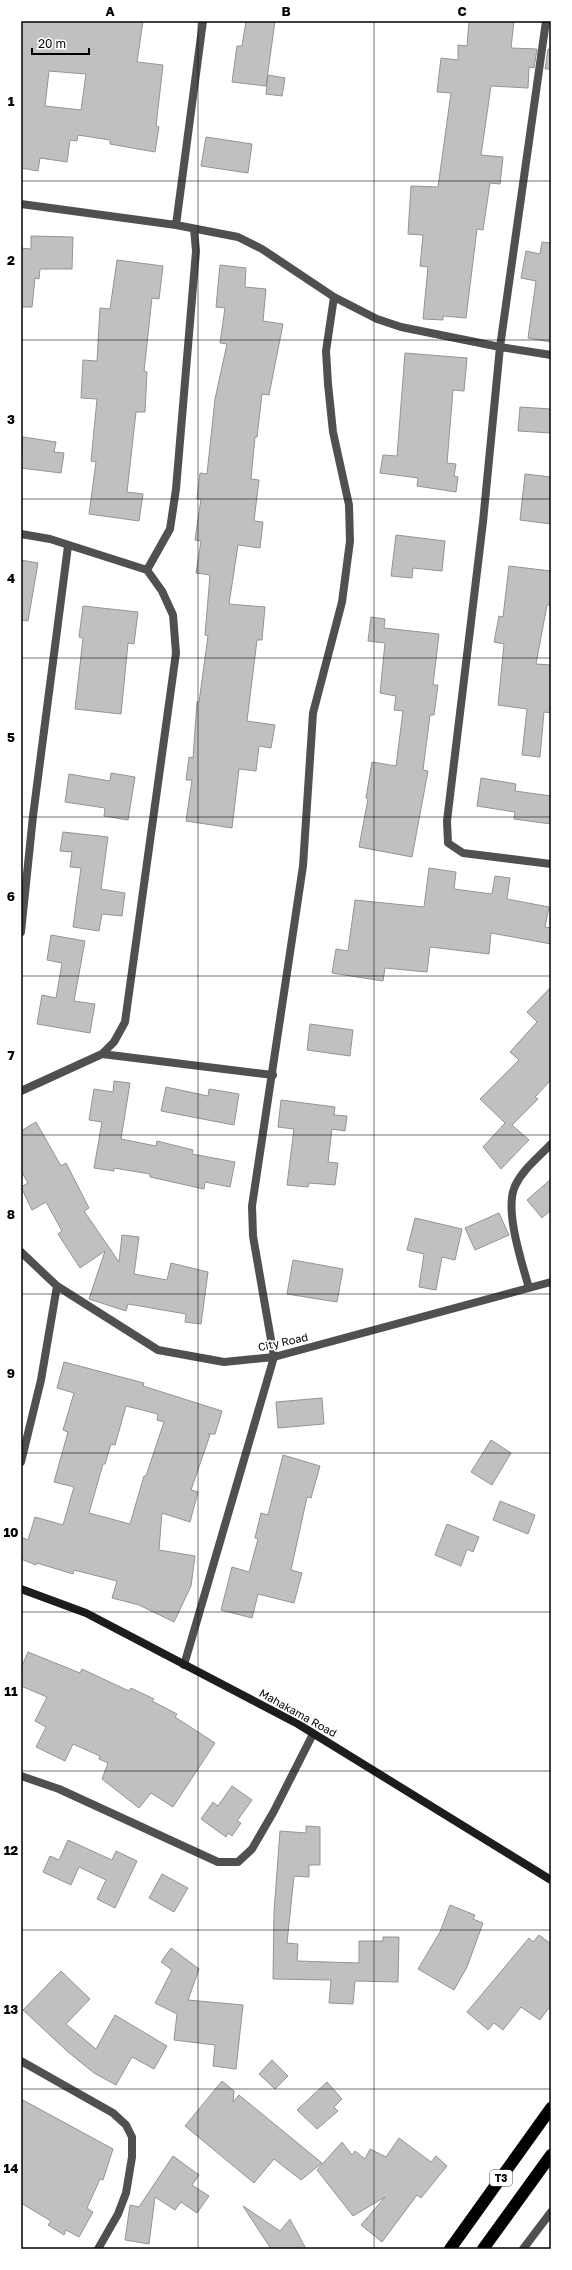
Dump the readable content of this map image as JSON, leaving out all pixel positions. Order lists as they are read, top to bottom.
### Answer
{
  "streets": {
    "highway": ["T3"],
    "street": ["City Road", "Mahakama Road"]
  },
  "scale_bar": "20 m",
  "grid": {
    "columns": ["A", "B", "C"],
    "rows": [
      "1",
      "2",
      "3",
      "4",
      "5",
      "6",
      "7",
      "8",
      "9",
      "10",
      "11",
      "12",
      "13",
      "14"
    ]
  }
}
